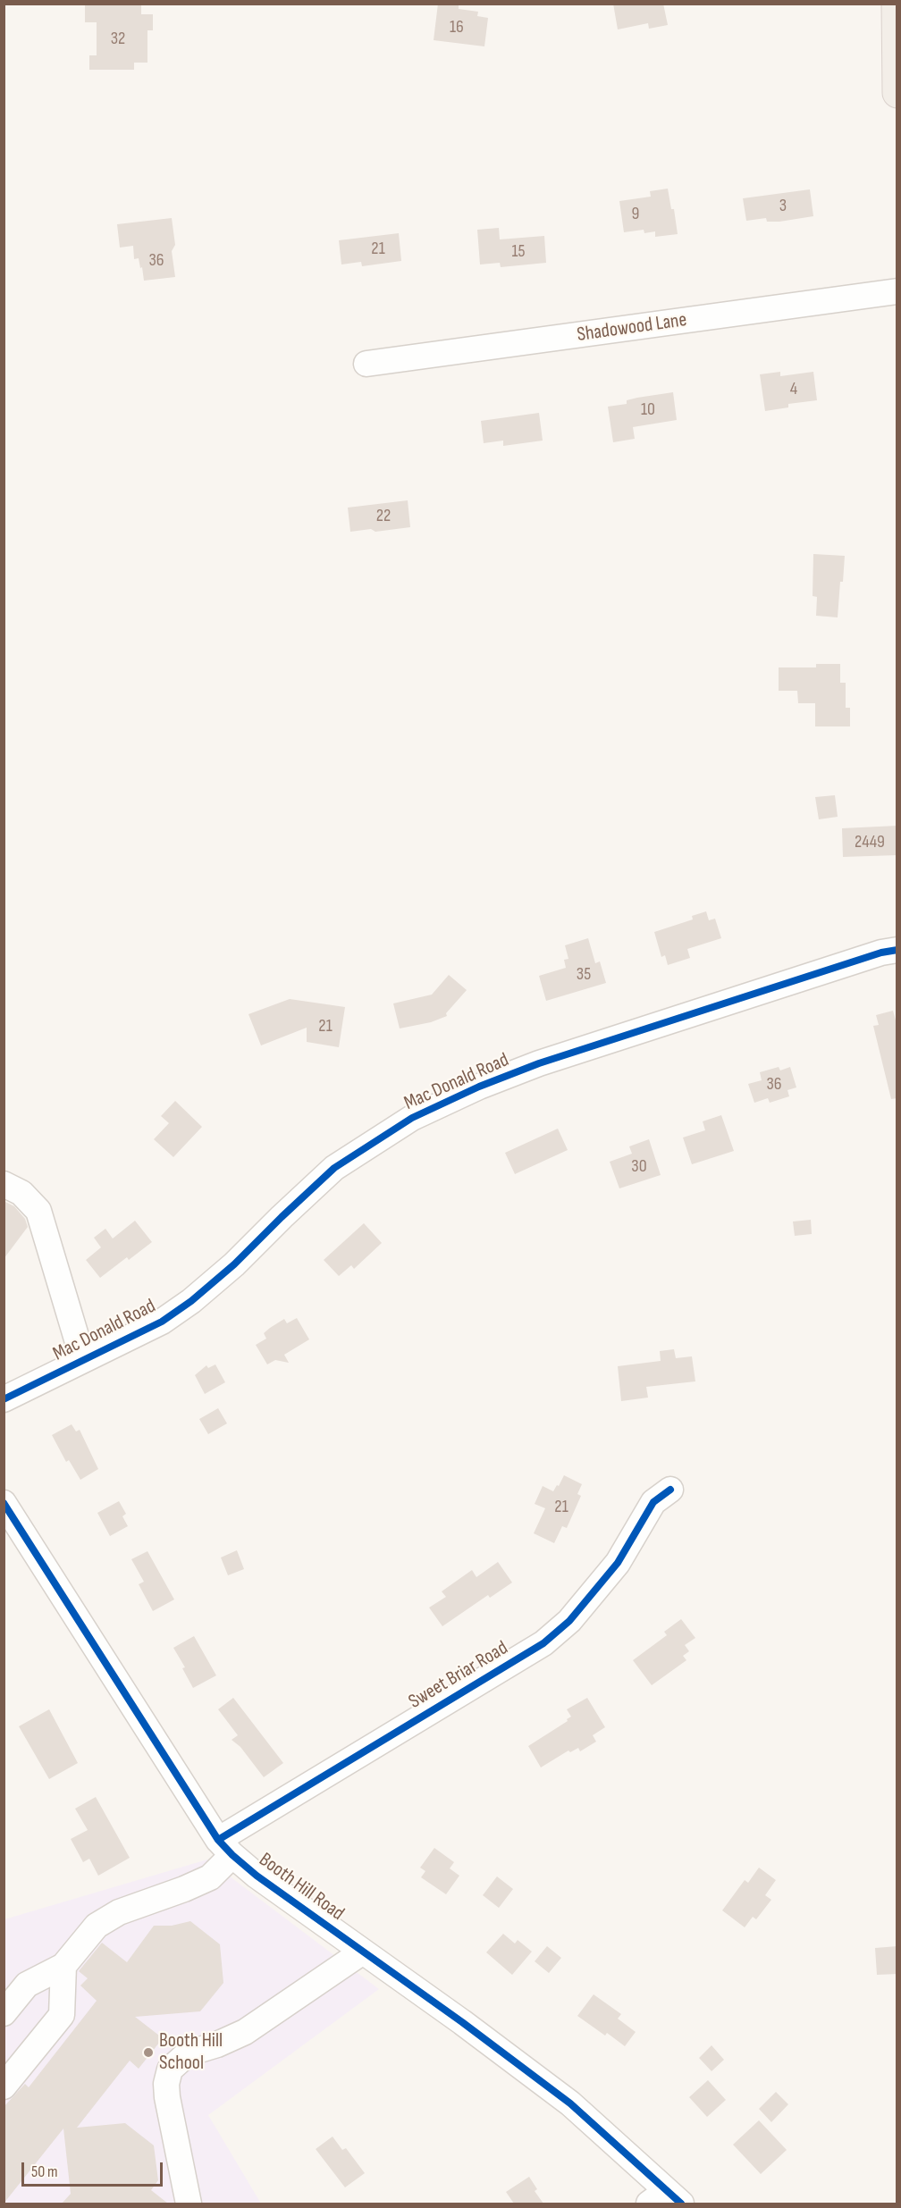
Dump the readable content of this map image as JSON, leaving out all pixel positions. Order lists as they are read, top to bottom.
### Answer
{
  "streets": {
    "street": [
      "Shadowood Lane",
      "Mac Donald Road",
      "Sweet Briar Road",
      "Booth Hill Road"
    ]
  },
  "crossings": [
    ["Sweet Briar Road", "Booth Hill Road"]
  ],
  "places": ["Booth Hill School"],
  "house_numbers": [
    "16",
    "32",
    "3",
    "9",
    "21",
    "15",
    "36",
    "4",
    "10",
    "22",
    "2449",
    "35",
    "21",
    "36",
    "30",
    "21"
  ],
  "scale_bar": "50 m"
}
